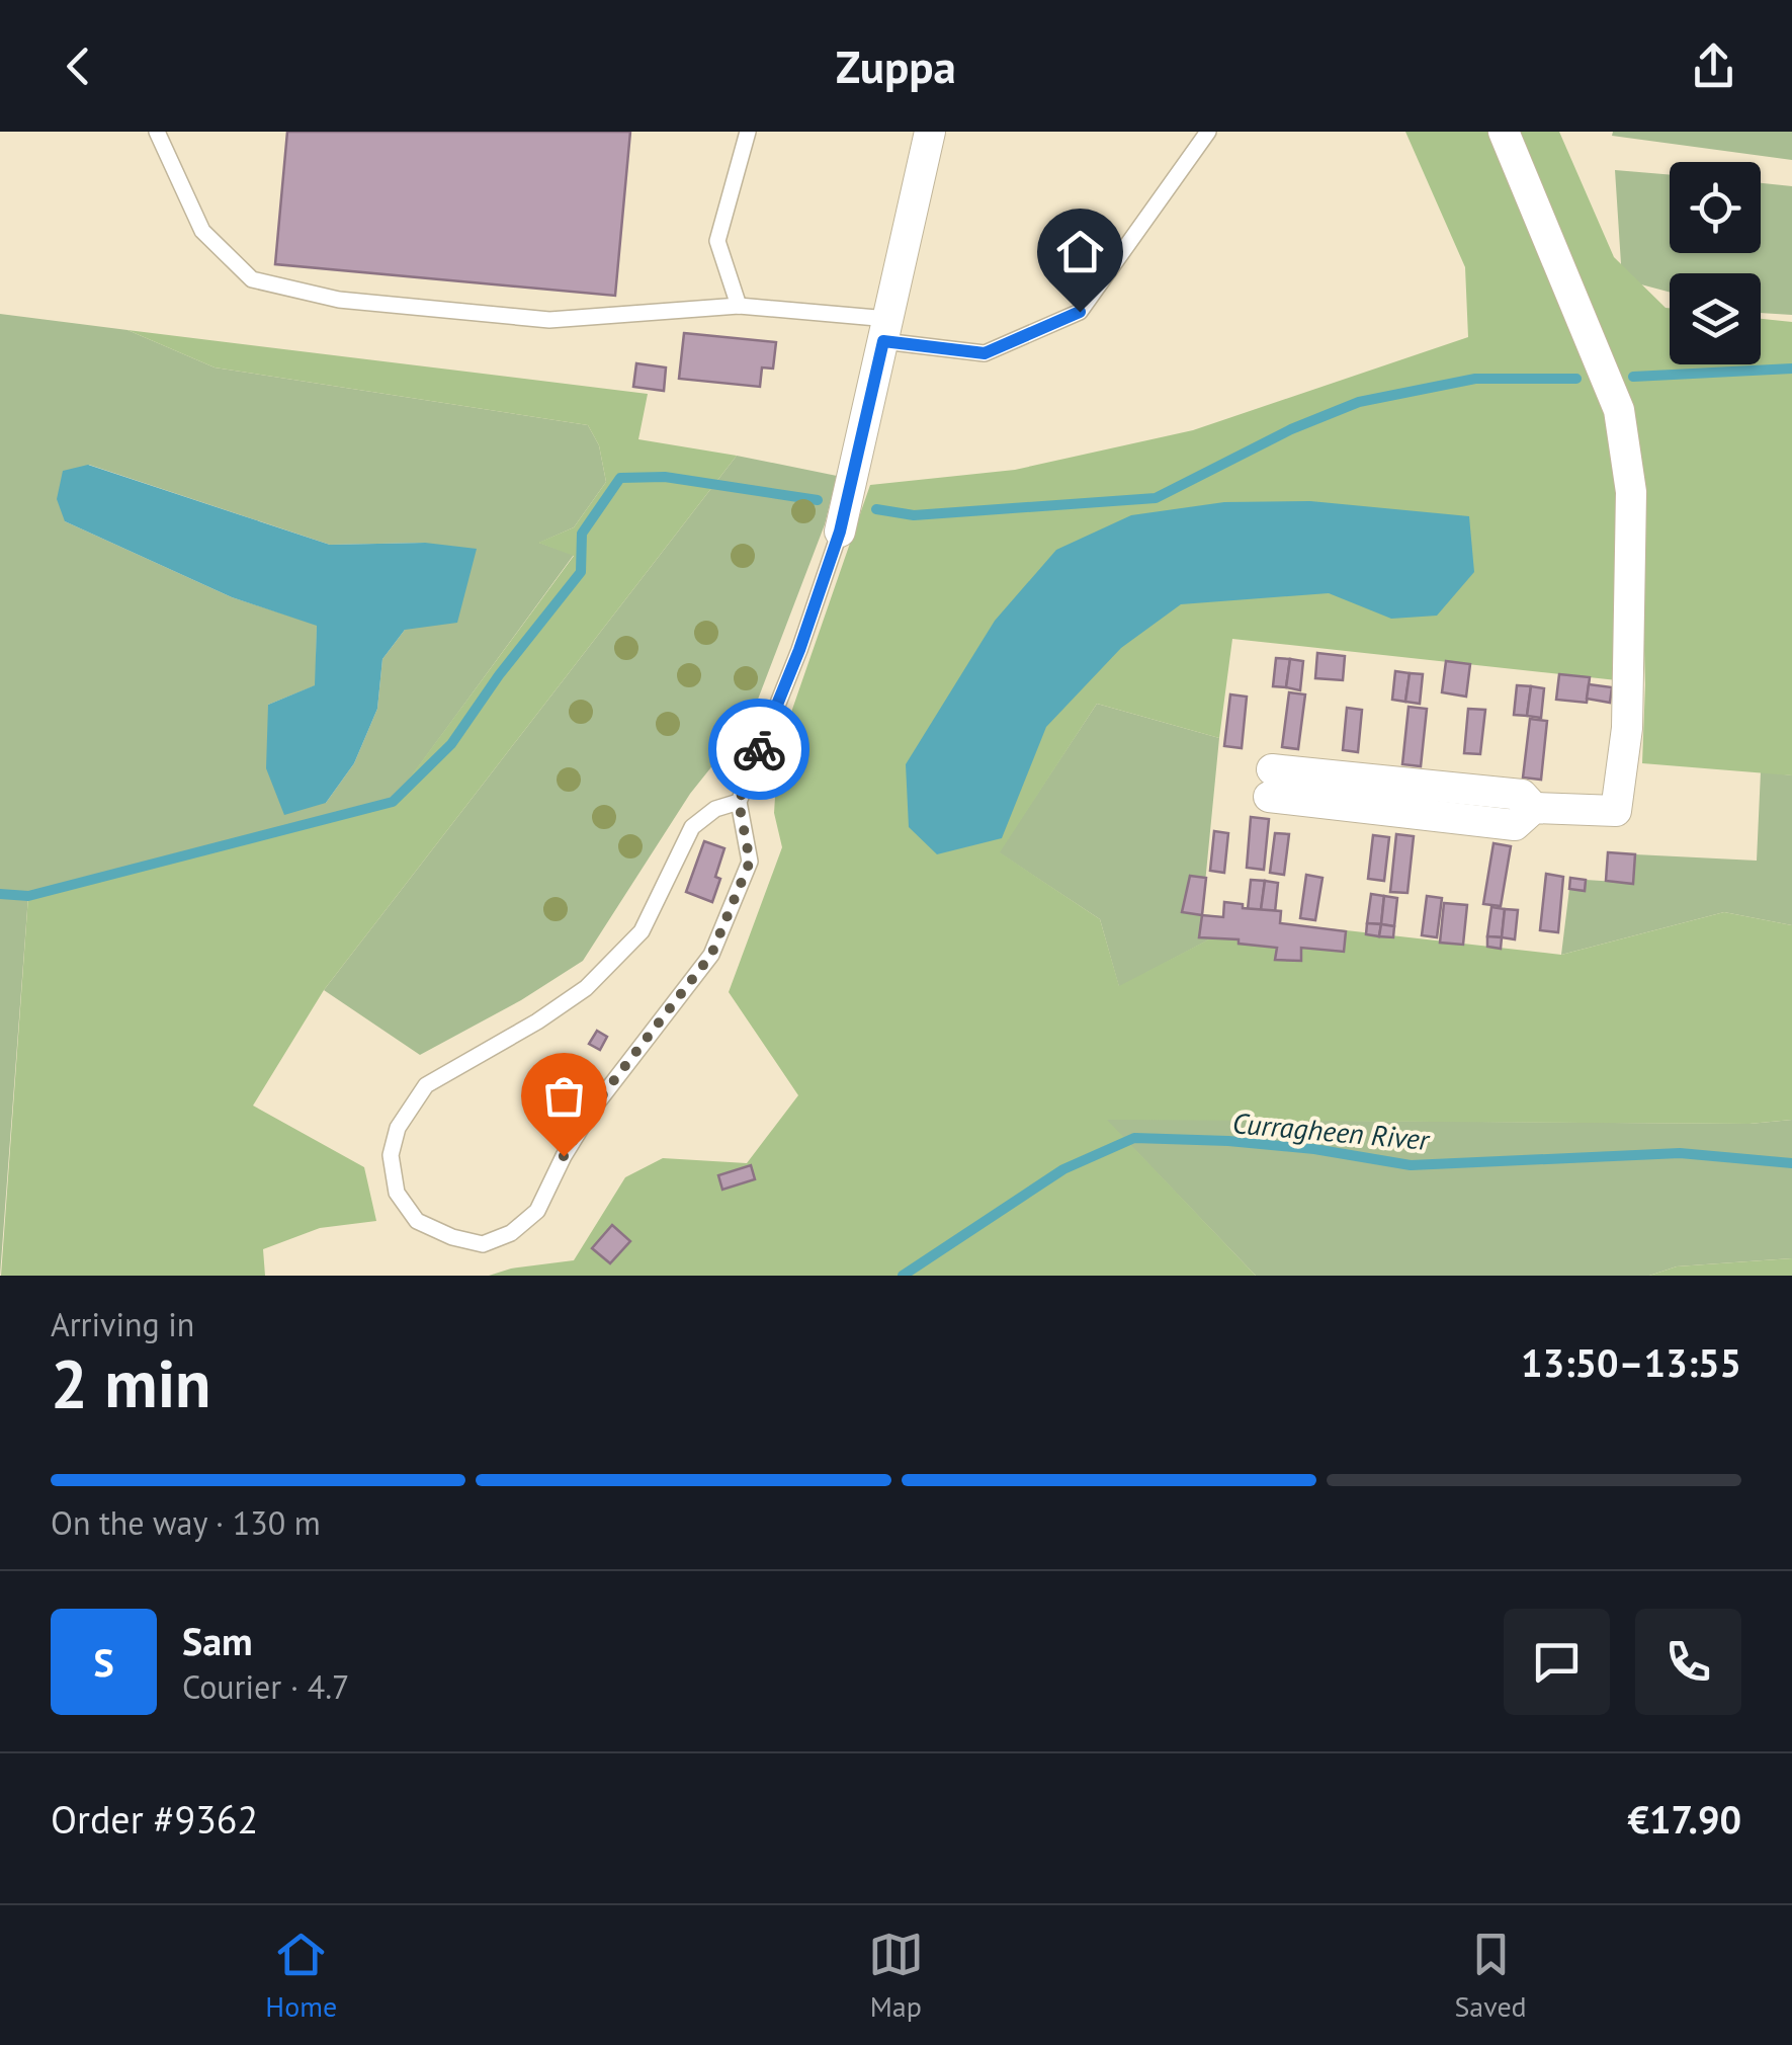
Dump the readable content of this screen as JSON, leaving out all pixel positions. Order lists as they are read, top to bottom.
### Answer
{
  "water": ["Curragheen River"],
  "page": {
    "header": "Zuppa",
    "heading": ["2 min", "Arriving in", "13:50–13:55"],
    "panel": [
      "Sam",
      "Courier · 4.7",
      "Order #9362",
      "€17.90"
    ],
    "bar": "On the way · 130 m",
    "round": "S",
    "tabs": ["Home", "Map", "Saved"]
  }
}
